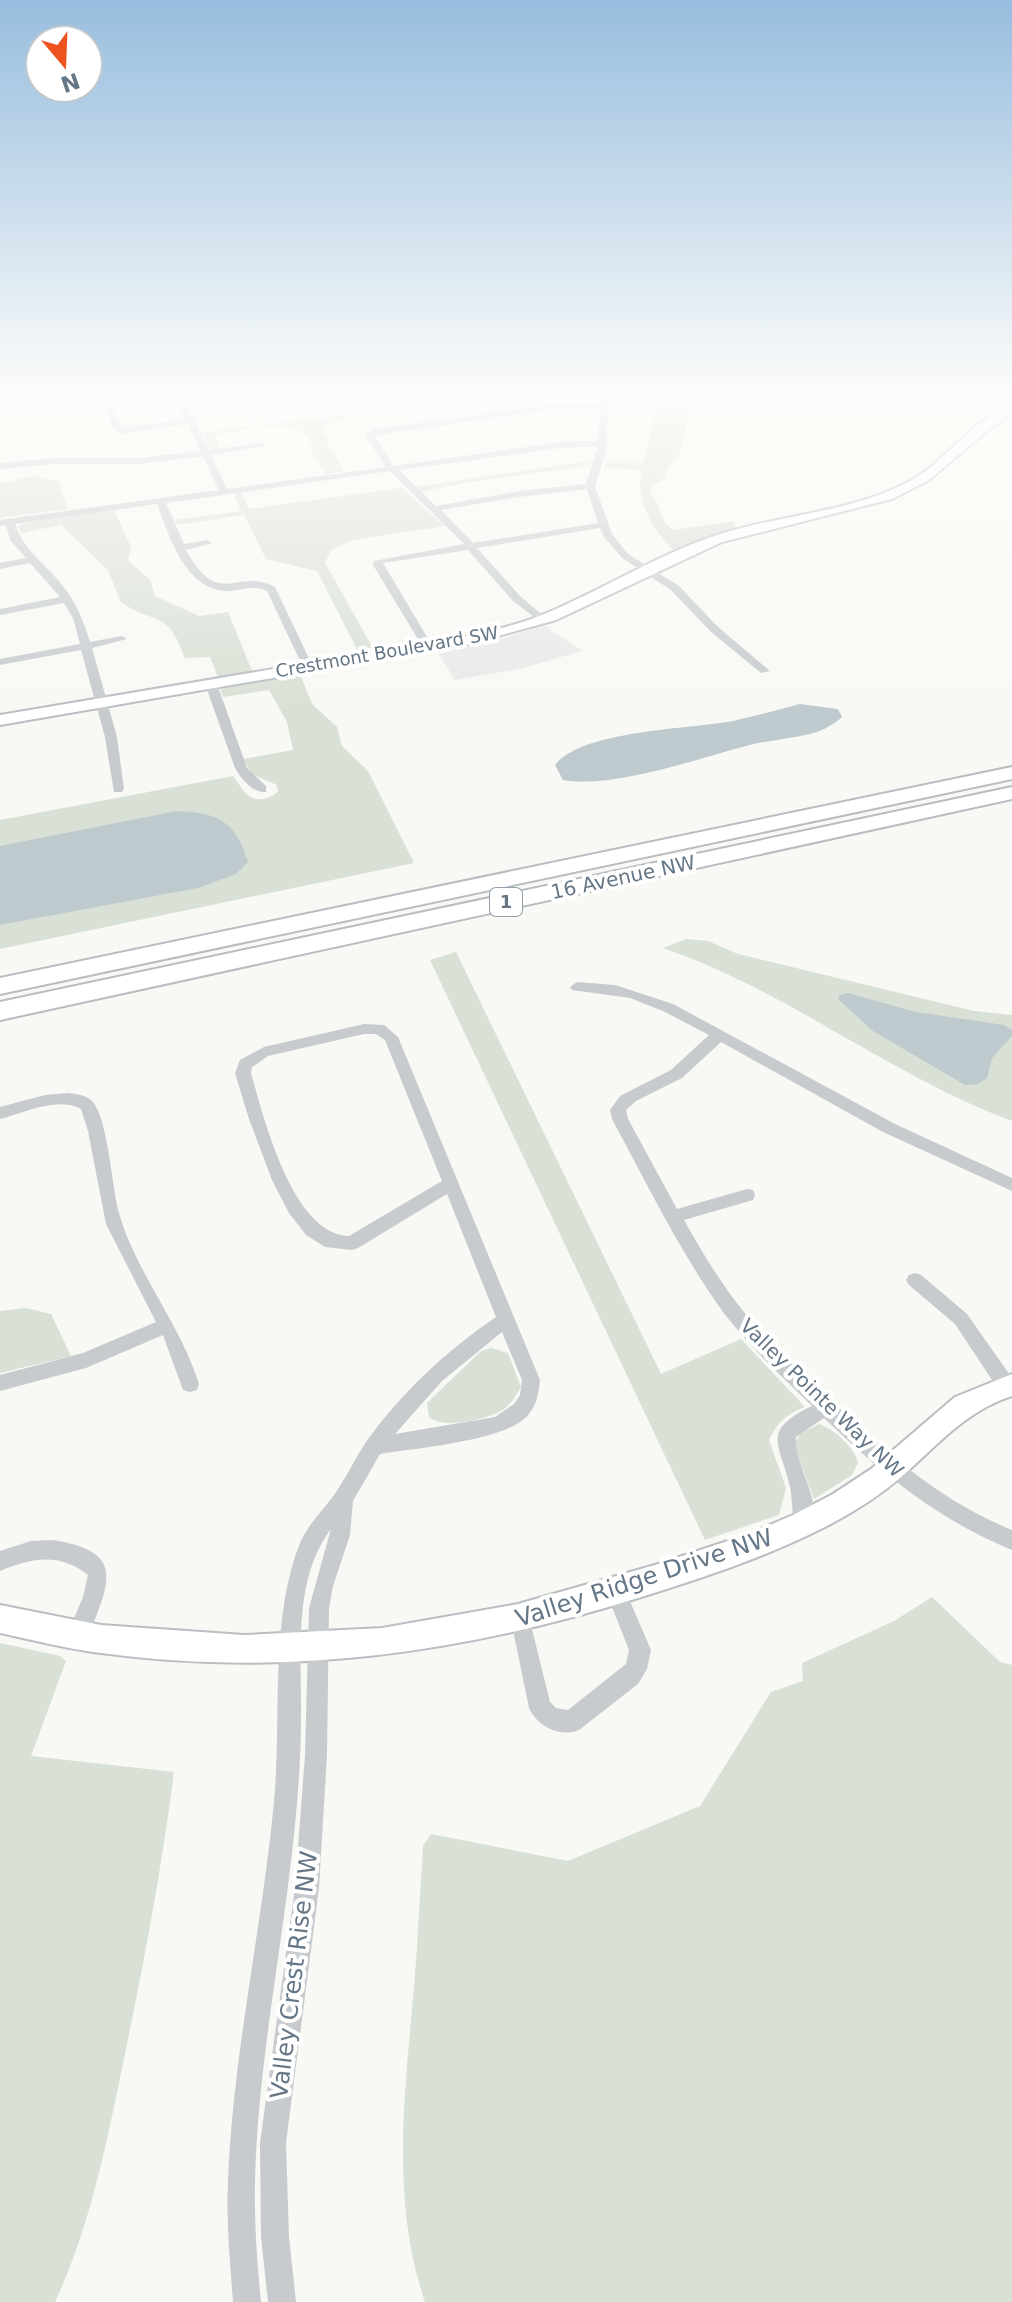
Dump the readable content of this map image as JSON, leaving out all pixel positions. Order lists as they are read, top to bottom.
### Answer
{
  "streets": {
    "highway": ["16 Avenue NW", "1"],
    "street": [
      "Crestmont Boulevard SW",
      "Valley Pointe Way NW",
      "Valley Ridge Drive NW",
      "Valley Crest Rise NW"
    ]
  },
  "crossings": [
    ["Valley Pointe Way NW", "Valley Ridge Drive NW"],
    ["Valley Ridge Drive NW", "Valley Crest Rise NW"]
  ],
  "north": "bottom"
}
